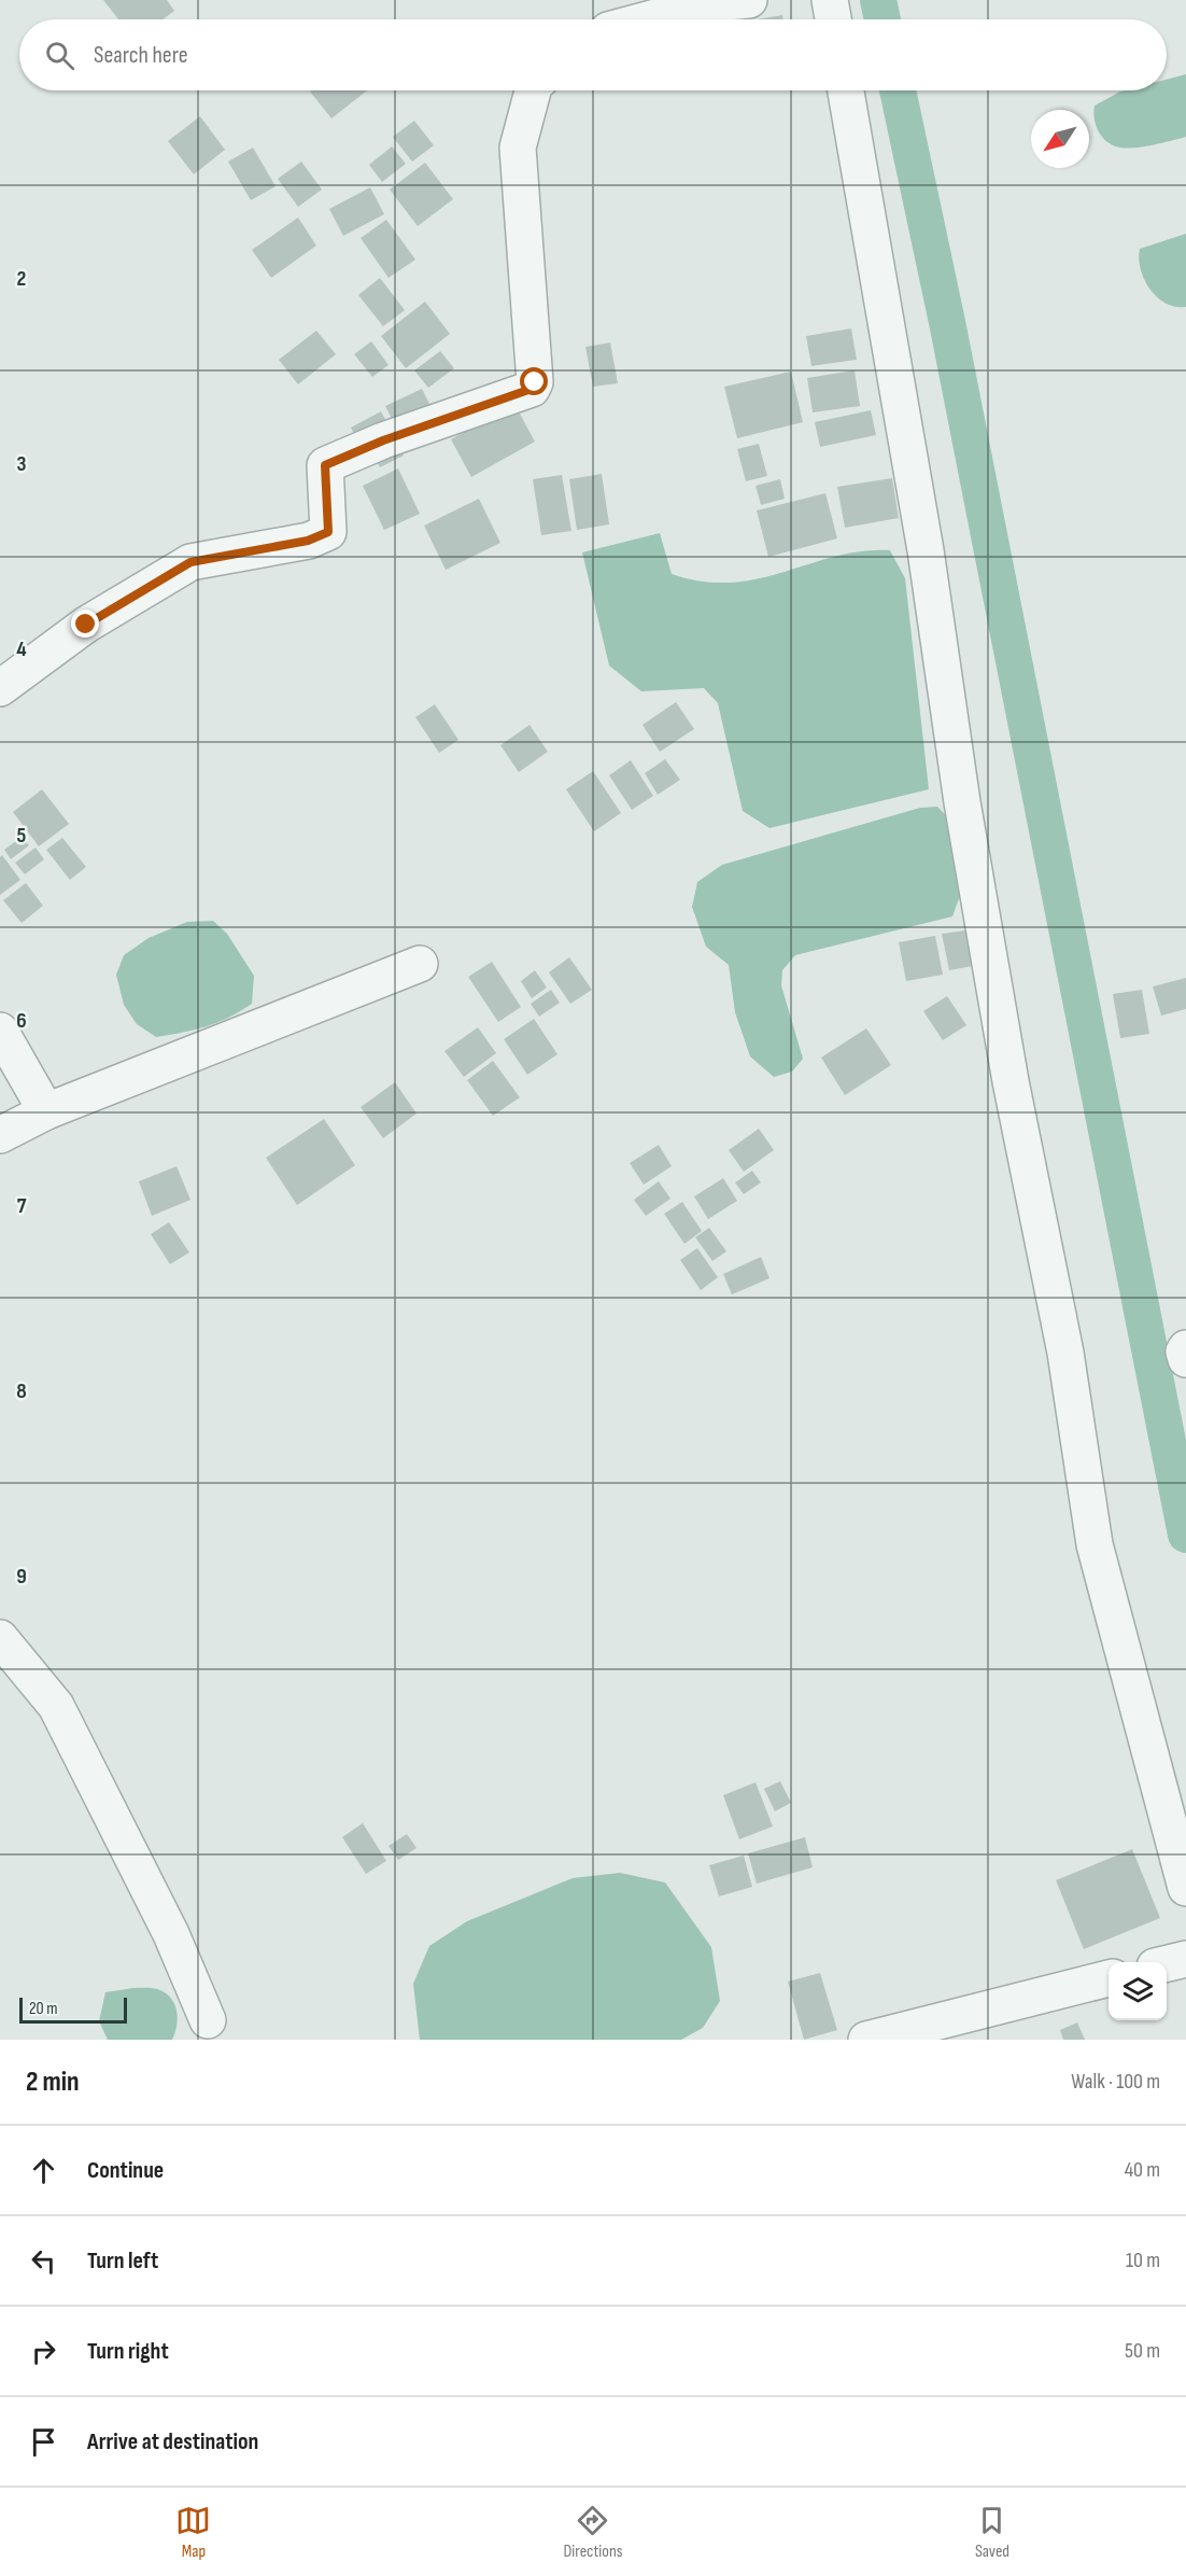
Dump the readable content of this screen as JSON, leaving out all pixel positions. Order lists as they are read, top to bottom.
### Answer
{
  "scale_bar": "20 m",
  "north": "bottom left",
  "page": {
    "search": "Search here",
    "scale": "20 m",
    "heading": ["2 min", "Walk · 100 m"],
    "list": [
      ["Continue", "40 m"],
      ["Turn left", "10 m"],
      ["Turn right", "50 m"],
      "Arrive at destination"
    ],
    "nav": ["Map", "Directions", "Saved"]
  },
  "grid": {
    "rows": [
      "2",
      "3",
      "4",
      "5",
      "6",
      "7",
      "8",
      "9"
    ]
  }
}
